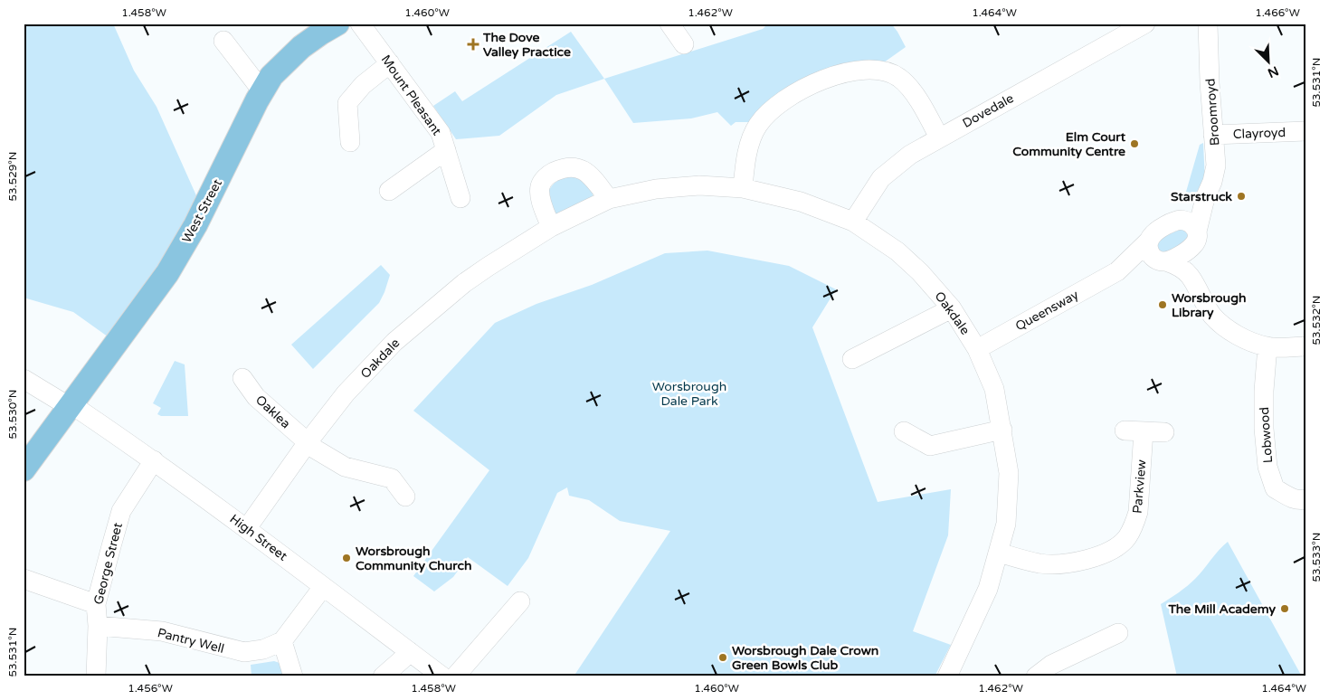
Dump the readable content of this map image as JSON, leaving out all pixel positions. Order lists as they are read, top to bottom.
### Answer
{
  "streets": {
    "main road": ["West Street"],
    "street": [
      "Mount Pleasant",
      "Dovedale",
      "Broomroyd",
      "Clayroyd",
      "Queensway",
      "Oakdale",
      "Oaklea",
      "Lobwood",
      "Parkview",
      "High Street",
      "George Street",
      "Pantry Well"
    ]
  },
  "crossings": [
    ["Dovedale", "Oakdale"],
    ["Broomroyd", "Clayroyd"],
    ["Broomroyd", "Queensway"],
    ["West Street", "High Street"],
    ["Queensway", "Oakdale"],
    ["Oakdale", "Oaklea"],
    ["Oakdale", "Parkview"],
    ["Oakdale", "High Street"],
    ["High Street", "George Street"],
    ["George Street", "Pantry Well"]
  ],
  "parks": ["Worsbrough Dale Park"],
  "places": {
    "health": ["The Dove Valley Practice"],
    "other": [
      "Elm Court Community Centre",
      "Starstruck",
      "Worsbrough Library",
      "Worsbrough Community Church",
      "The Mill Academy",
      "Worsbrough Dale Crown Green Bowls Club"
    ]
  },
  "north": "bottom right",
  "coordinates": [
    "1.458°W",
    "1.460°W",
    "1.462°W",
    "1.464°W",
    "1.466°W",
    "53.531°N",
    "53.529°N",
    "53.532°N",
    "53.530°N",
    "53.533°N",
    "1.456°W"
  ]
}
